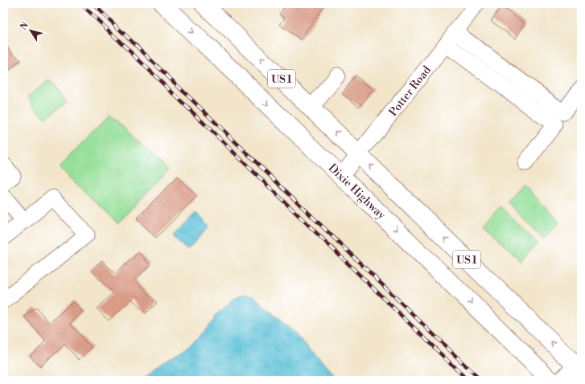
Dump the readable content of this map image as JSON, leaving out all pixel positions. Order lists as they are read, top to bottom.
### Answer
{
  "streets": {
    "main road": ["US 1", "Dixie Highway"],
    "street": ["Potter Road"]
  },
  "crossings": [
    ["US 1", "Potter Road"],
    ["Potter Road", "Dixie Highway"]
  ],
  "north": "top left"
}
